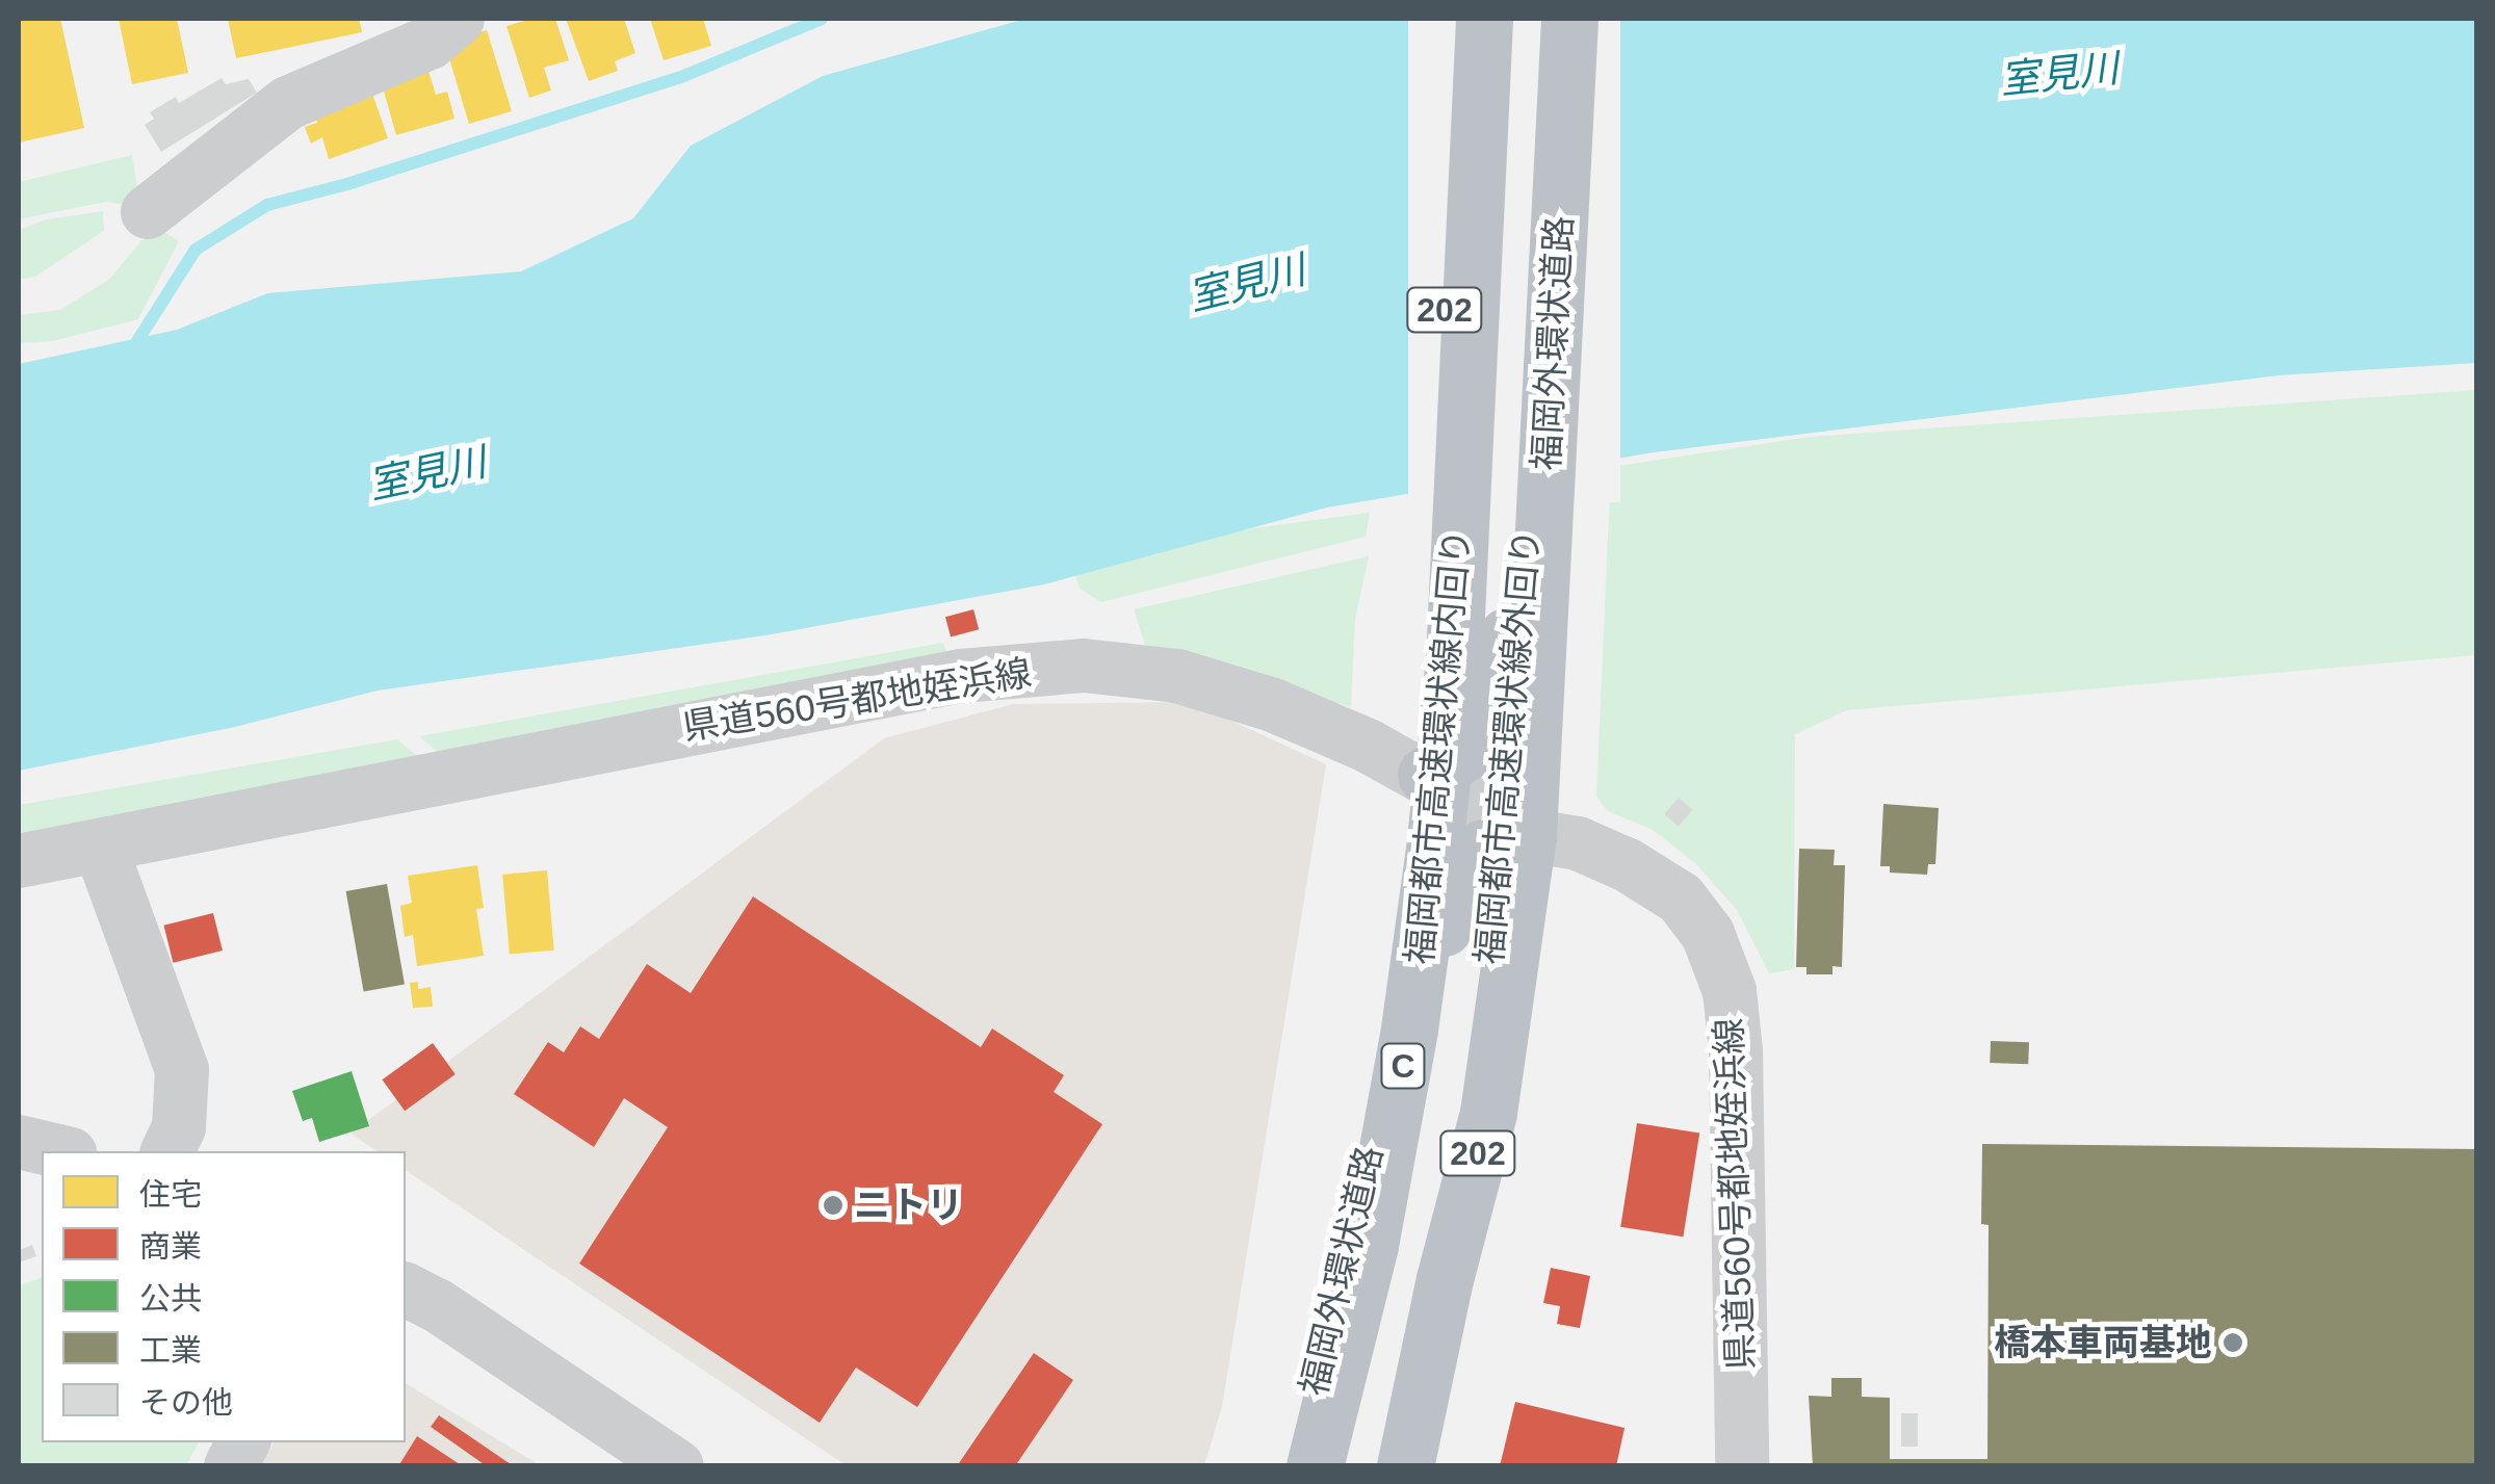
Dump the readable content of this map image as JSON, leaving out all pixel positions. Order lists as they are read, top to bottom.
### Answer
{
  "streets": {
    "highway": [
      "202",
      "福岡外環状道路",
      "福岡都市高速環状線内回り",
      "福岡都市高速環状線外回り",
      "C"
    ],
    "street": ["県道560号都地姪浜線"]
  },
  "crossings": [
    ["202", "福岡外環状道路"],
    ["202", "県道560号都地姪浜線"],
    ["福岡外環状道路", "県道560号都地姪浜線"]
  ],
  "water": ["室見川"],
  "places": ["ニトリ", "橋本車両基地"],
  "legend": [
    "住宅",
    "商業",
    "公共",
    "工業",
    "その他"
  ]
}
